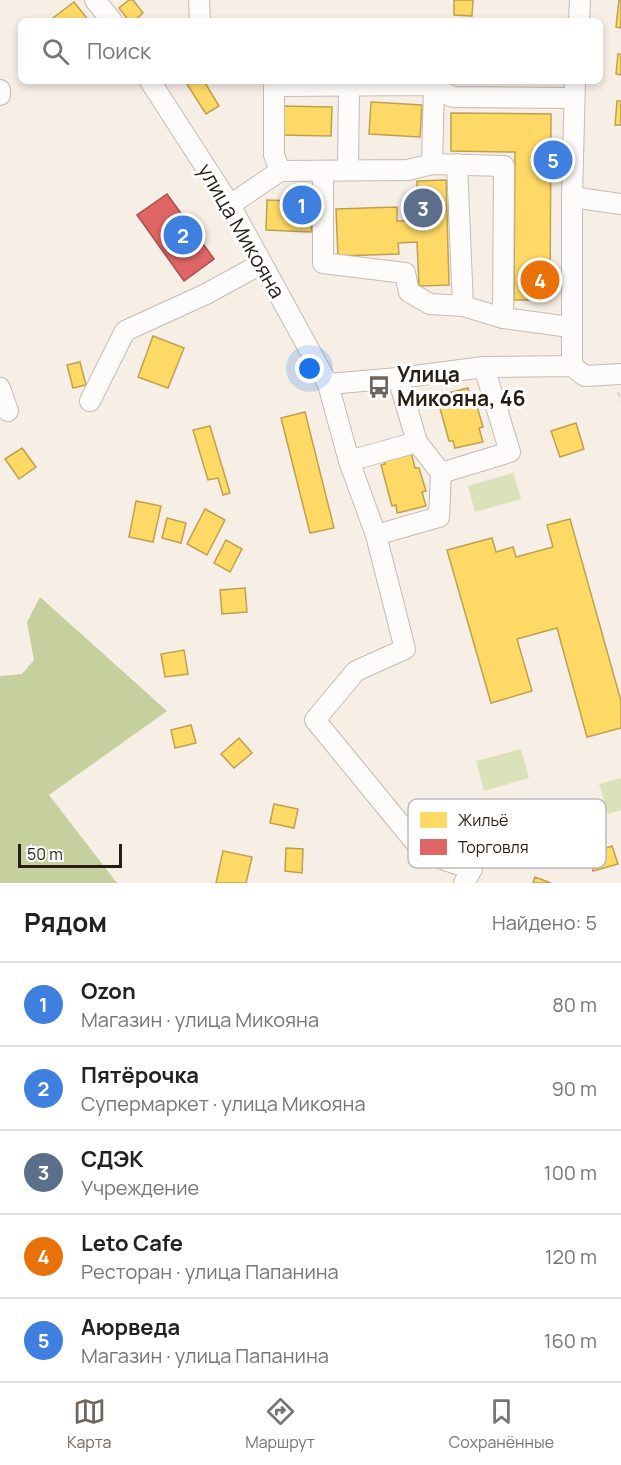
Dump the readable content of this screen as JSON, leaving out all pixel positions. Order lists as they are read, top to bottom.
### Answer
{
  "streets": {
    "street": ["улица Микояна"]
  },
  "places": {
    "bus stop": ["Улица Микояна, 46"]
  },
  "legend": ["Жильё", "Торговля"],
  "scale_bar": "50 m",
  "page": {
    "search": "Поиск",
    "pins": [
      "5",
      "1",
      "3",
      "2",
      "4"
    ],
    "scale": "50 m",
    "heading": ["Рядом", "Найдено: 5"],
    "list": [
      {
        "mark": "1",
        "name": "Ozon",
        "note": "Магазин · улица Микояна",
        "value": "80 m"
      },
      {
        "mark": "2",
        "name": "Пятёрочка",
        "note": "Супермаркет · улица Микояна",
        "value": "90 m"
      },
      {
        "mark": "3",
        "name": "СДЭК",
        "note": "Учреждение",
        "value": "100 m"
      },
      {
        "mark": "4",
        "name": "Leto Cafe",
        "note": "Ресторан · улица Папанина",
        "value": "120 m"
      },
      {
        "mark": "5",
        "name": "Аюрведа",
        "note": "Магазин · улица Папанина",
        "value": "160 m"
      }
    ],
    "nav": ["Карта", "Маршрут", "Сохранённые"]
  }
}
